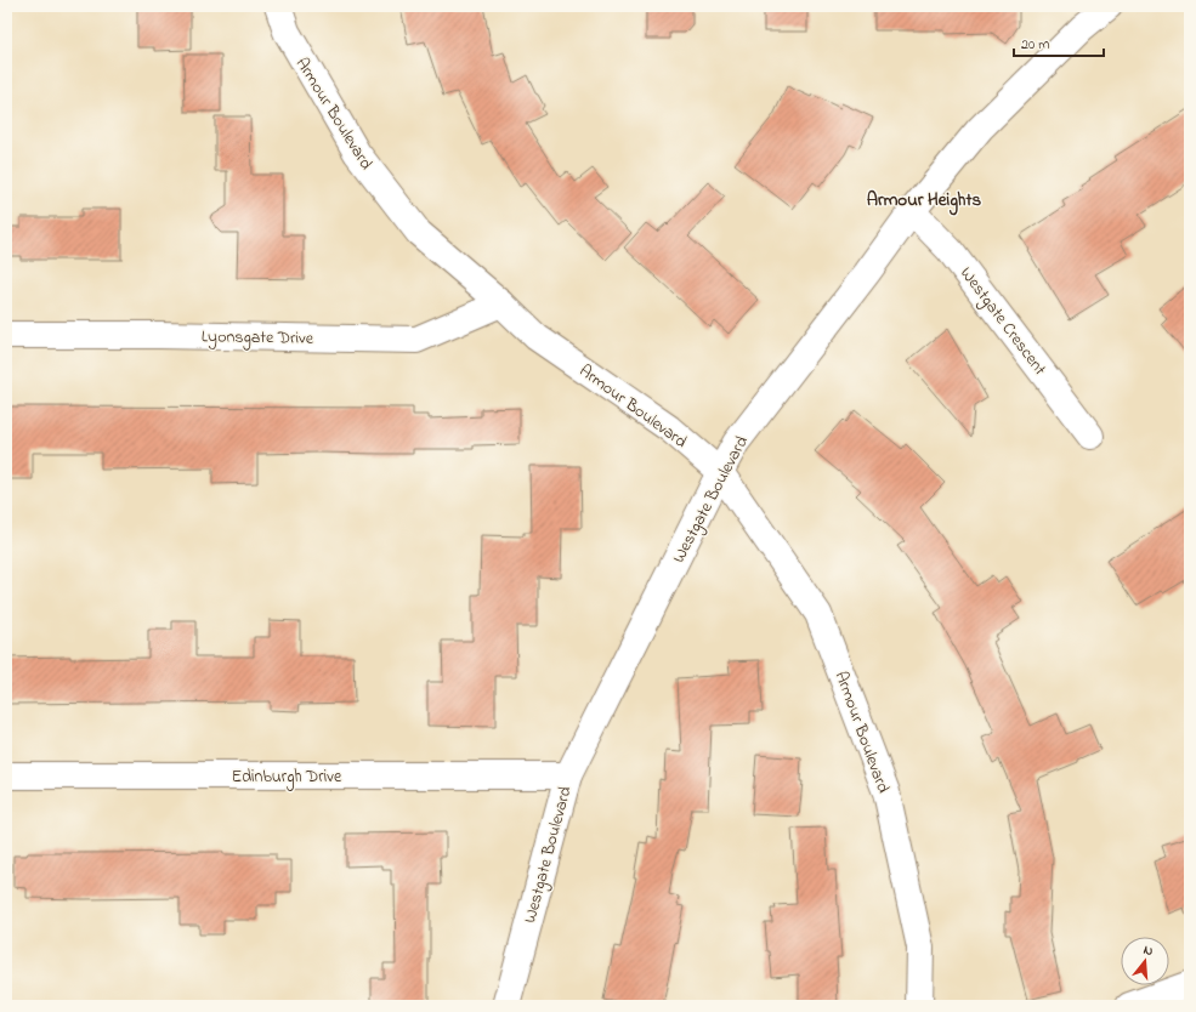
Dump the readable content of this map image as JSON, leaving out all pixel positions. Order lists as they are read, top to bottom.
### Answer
{
  "streets": {
    "street": [
      "Armour Boulevard",
      "Westgate Crescent",
      "Lyonsgate Drive",
      "Westgate Boulevard",
      "Edinburgh Drive"
    ]
  },
  "crossings": [
    ["Armour Boulevard", "Lyonsgate Drive"],
    ["Armour Boulevard", "Westgate Boulevard"],
    ["Westgate Crescent", "Westgate Boulevard"],
    ["Westgate Boulevard", "Edinburgh Drive"]
  ],
  "districts": ["Armour Heights"],
  "scale_bar": "20 m",
  "north": "top"
}
